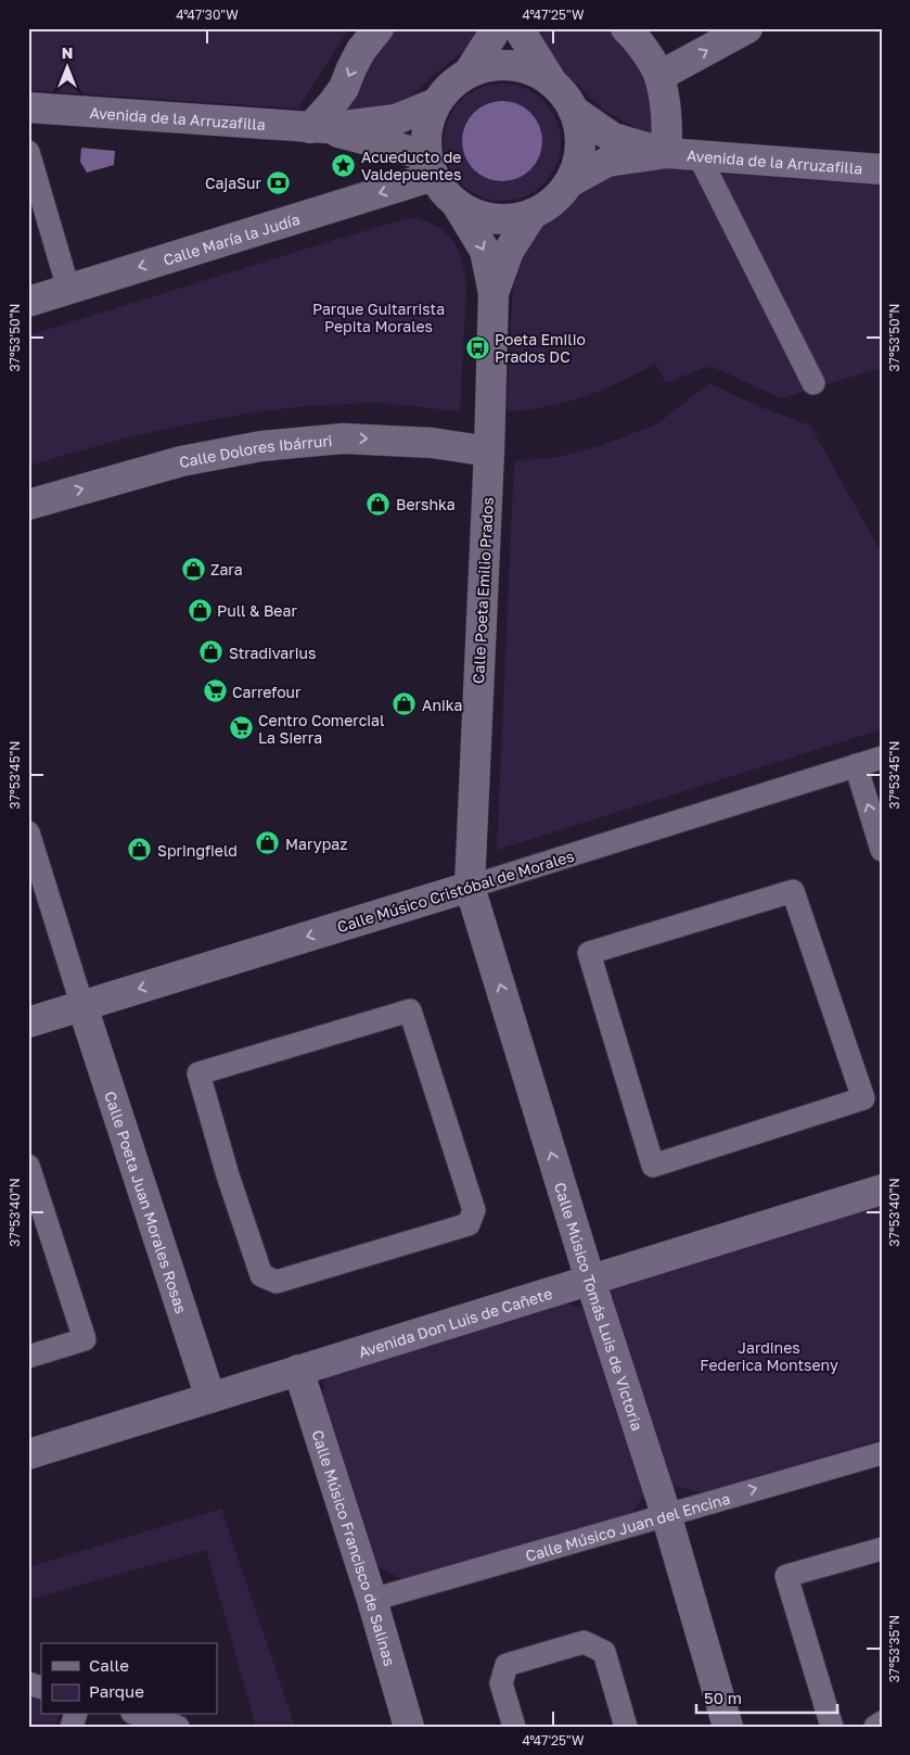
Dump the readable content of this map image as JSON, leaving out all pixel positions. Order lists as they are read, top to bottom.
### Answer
{
  "streets": {
    "main road": [
      "Avenida de la Arruzafilla",
      "Calle María la Judía",
      "Calle Dolores Ibárruri",
      "Calle Poeta Emilio Prados",
      "Calle Músico Cristóbal de Morales",
      "Calle Poeta Juan Morales Rosas",
      "Calle Músico Tomás Luis de Victoria",
      "Avenida Don Luis de Cañete",
      "Calle Músico Francisco de Salinas"
    ],
    "street": ["Calle Músico Juan del Encina"]
  },
  "crossings": [
    ["Avenida de la Arruzafilla", "Calle María la Judía"],
    ["Avenida de la Arruzafilla", "Calle Poeta Emilio Prados"],
    ["Calle María la Judía", "Calle Poeta Emilio Prados"],
    ["Calle Dolores Ibárruri", "Calle Poeta Emilio Prados"],
    ["Calle Poeta Emilio Prados", "Calle Músico Cristóbal de Morales"],
    ["Calle Poeta Emilio Prados", "Calle Músico Tomás Luis de Victoria"],
    ["Calle Músico Cristóbal de Morales", "Calle Poeta Juan Morales Rosas"],
    ["Calle Músico Cristóbal de Morales", "Calle Músico Tomás Luis de Victoria"],
    ["Calle Poeta Juan Morales Rosas", "Avenida Don Luis de Cañete"],
    ["Calle Músico Tomás Luis de Victoria", "Avenida Don Luis de Cañete"],
    ["Calle Músico Tomás Luis de Victoria", "Calle Músico Juan del Encina"],
    ["Avenida Don Luis de Cañete", "Calle Músico Francisco de Salinas"],
    ["Calle Músico Juan del Encina", "Calle Músico Francisco de Salinas"]
  ],
  "one_way": [
    "Calle María la Judía",
    "Calle Dolores Ibárruri",
    "Calle Músico Cristóbal de Morales",
    "Calle Músico Tomás Luis de Victoria",
    "Calle Músico Juan del Encina"
  ],
  "parks": ["Parque Guitarrista Pepita Morales", "Jardines Federica Montseny"],
  "places": {
    "place": ["Acueducto de Valdepuentes"],
    "bank": ["CajaSur"],
    "bus stop": ["Poeta Emilio Prados DC"],
    "shop": [
      "Bershka",
      "Zara",
      "Pull & Bear",
      "Stradivarius",
      "Anika",
      "Marypaz",
      "Springfield"
    ],
    "supermarket": ["Carrefour", "Centro Comercial La Sierra"]
  },
  "legend": ["Calle", "Parque"],
  "scale_bar": "50 m",
  "north": "top",
  "coordinates": [
    "4°47'30\"W",
    "4°47'25\"W",
    "37°53'50\"N",
    "37°53'45\"N",
    "37°53'40\"N",
    "37°53'35\"N"
  ]
}
